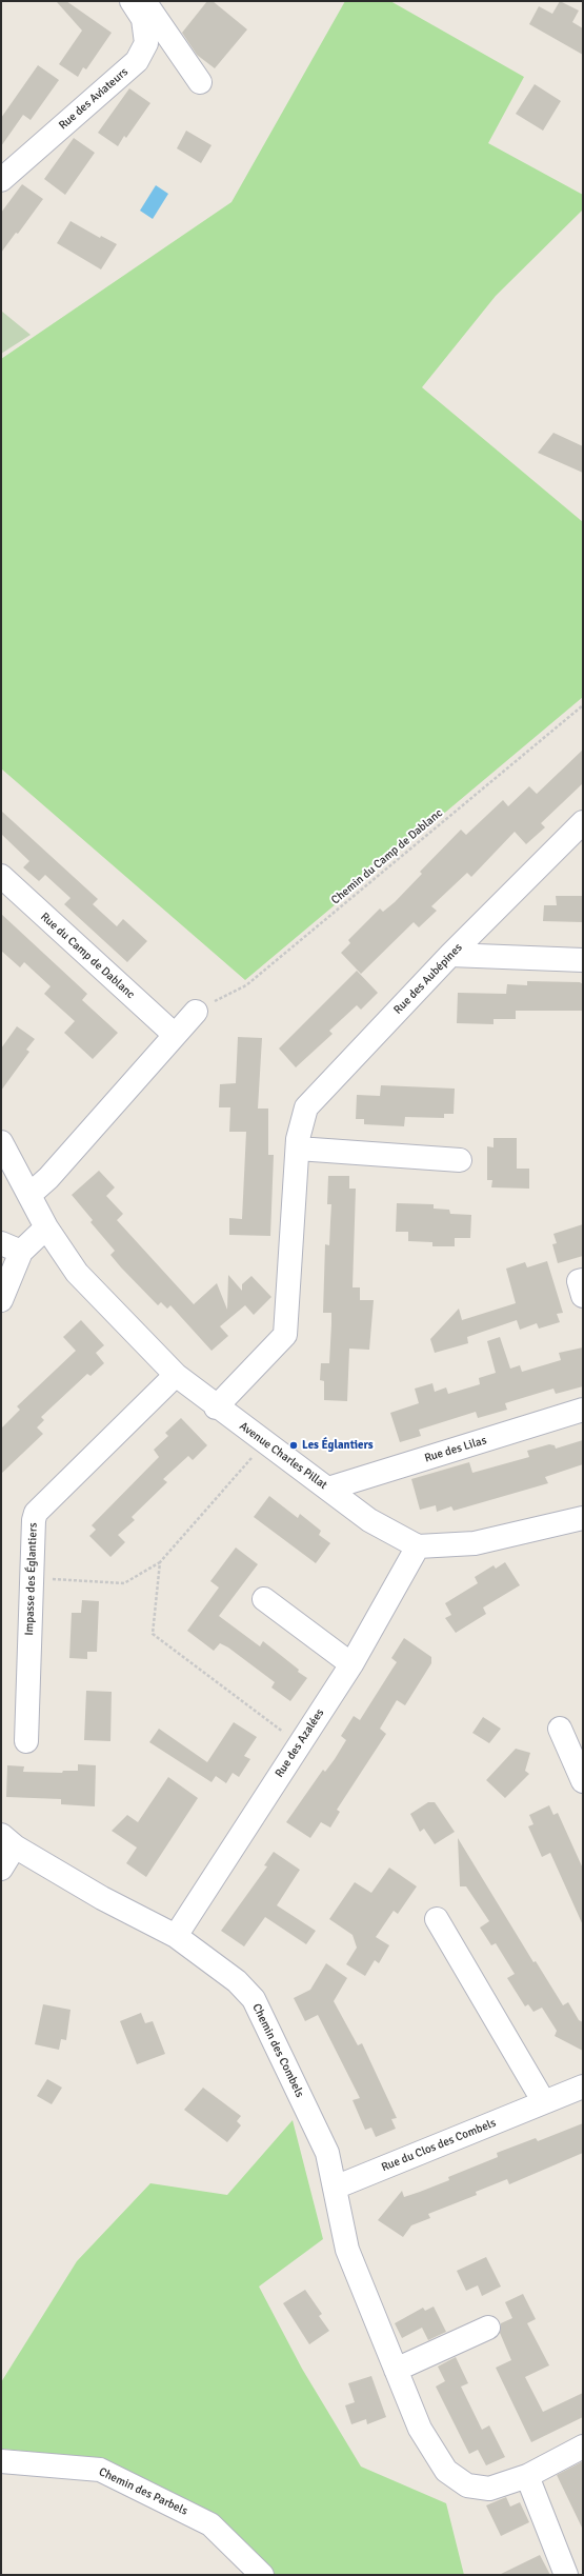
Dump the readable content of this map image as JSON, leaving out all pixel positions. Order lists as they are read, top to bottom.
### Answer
{
  "streets": {
    "street": [
      "Rue des Aviateurs",
      "Rue du Camp de Dablanc",
      "Rue des Aubépines",
      "Rue des Lilas",
      "Avenue Charles Pillat",
      "Impasse des Églantiers",
      "Rue des Azalées",
      "Chemin des Combels",
      "Rue du Clos des Combels",
      "Chemin des Parbels"
    ],
    "path": ["Chemin du Camp de Dablanc"]
  },
  "crossings": [
    ["Rue des Aubépines", "Avenue Charles Pillat"],
    ["Rue des Lilas", "Avenue Charles Pillat"],
    ["Avenue Charles Pillat", "Impasse des Églantiers"],
    ["Avenue Charles Pillat", "Rue des Azalées"],
    ["Rue des Azalées", "Chemin des Combels"],
    ["Chemin des Combels", "Rue du Clos des Combels"]
  ],
  "places": ["Les Églantiers"]
}
